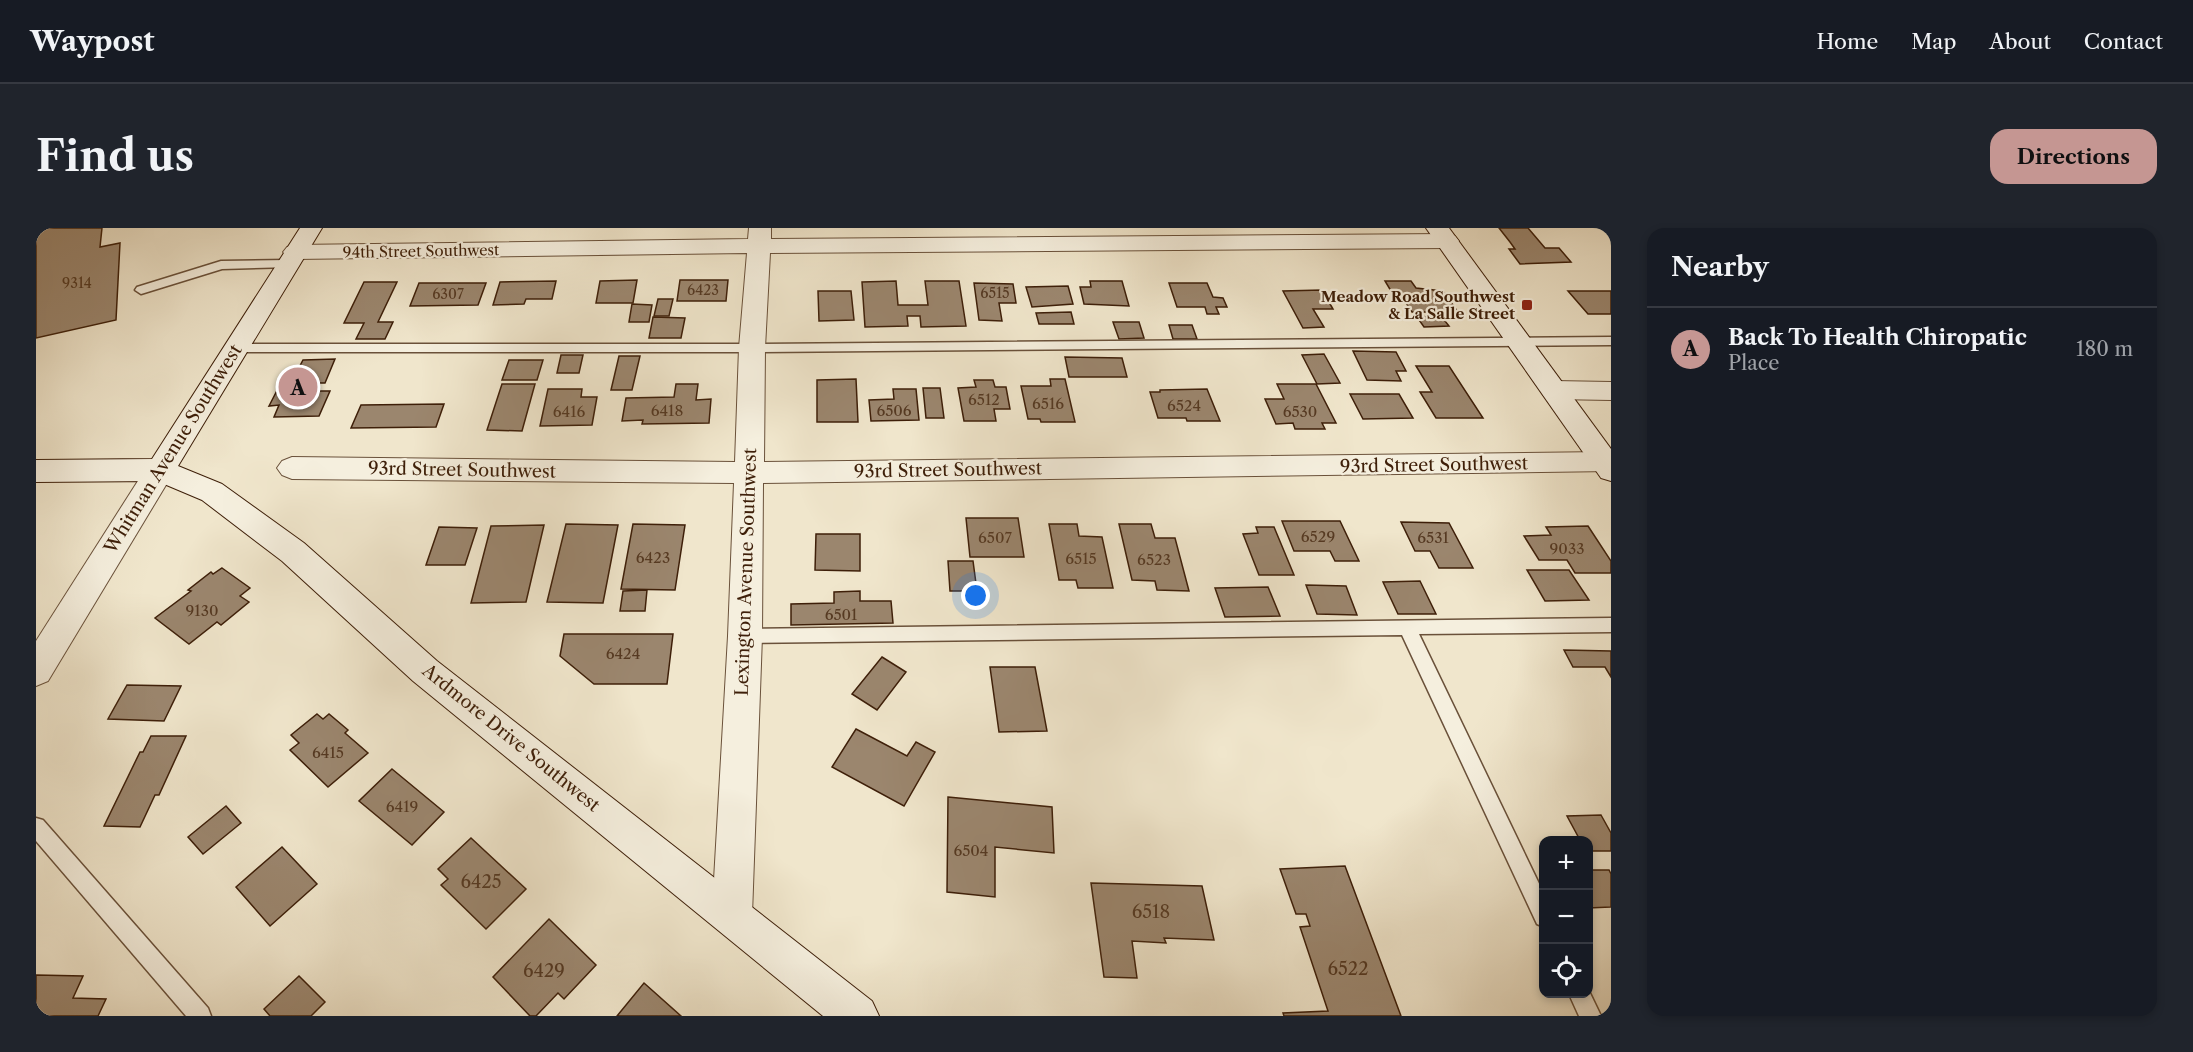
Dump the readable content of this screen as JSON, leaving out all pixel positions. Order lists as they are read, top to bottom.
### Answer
{
  "streets": {
    "street": [
      "94th Street Southwest",
      "Whitman Avenue Southwest",
      "93rd Street Southwest",
      "Lexington Avenue Southwest",
      "Ardmore Drive Southwest"
    ]
  },
  "crossings": [
    ["94th Street Southwest", "Whitman Avenue Southwest"],
    ["94th Street Southwest", "Lexington Avenue Southwest"],
    ["Whitman Avenue Southwest", "Ardmore Drive Southwest"],
    ["93rd Street Southwest", "Lexington Avenue Southwest"],
    ["Lexington Avenue Southwest", "Ardmore Drive Southwest"]
  ],
  "places": {
    "transit": ["Meadow Road Southwest & La Salle Street"]
  },
  "house_numbers": [
    "9314",
    "6423",
    "6515",
    "6307",
    "6512",
    "6516",
    "6524",
    "6418",
    "6506",
    "6416",
    "6530",
    "6529",
    "6507",
    "6531",
    "9033",
    "6423",
    "6515",
    "6523",
    "9130",
    "6501",
    "6424",
    "6415",
    "6419",
    "6504",
    "6425",
    "6518",
    "6522",
    "6429"
  ],
  "page": {
    "header": "Waypost",
    "nav": [
      "Home",
      "Map",
      "About",
      "Contact"
    ],
    "buttons": "Directions",
    "title": "Find us",
    "heading": "Nearby",
    "list": [
      {
        "mark": "A",
        "name": "Back To Health Chiropatic",
        "note": "Place",
        "value": "180 m"
      }
    ],
    "pins": "A",
    "map_buttons": ["+", "−"]
  }
}
